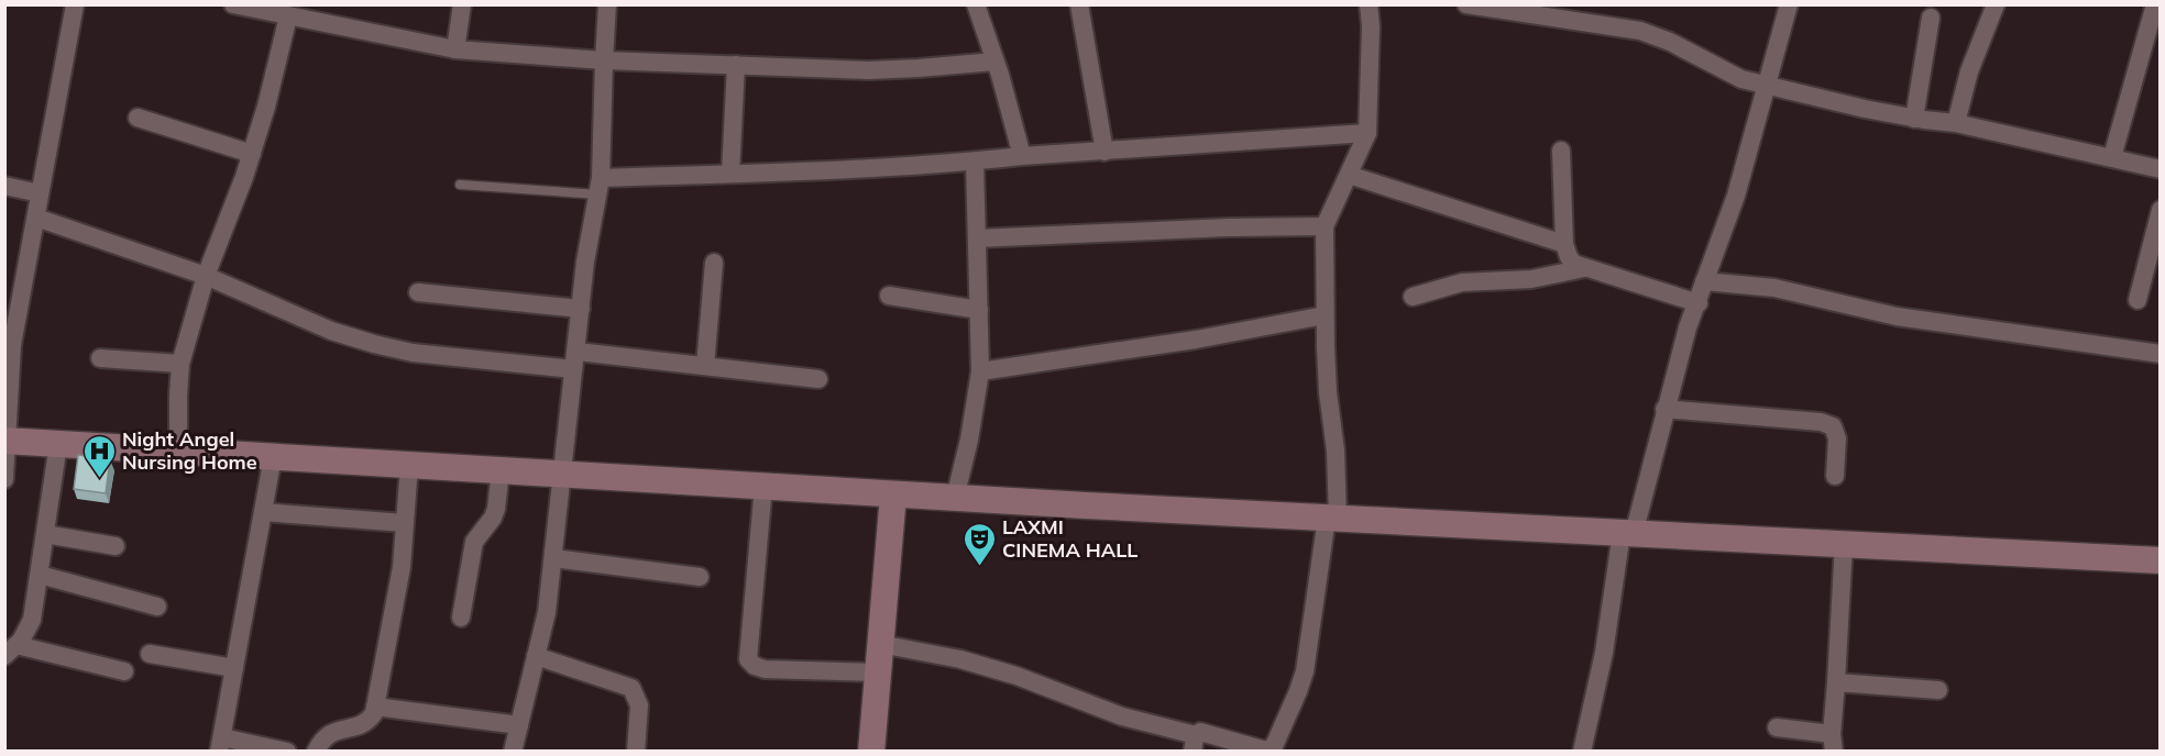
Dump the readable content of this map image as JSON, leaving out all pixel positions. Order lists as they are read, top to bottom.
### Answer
{
  "places": {
    "hospital": ["Night Angel Nursing Home"],
    "theatre": ["LAXMI CINEMA HALL"]
  }
}
